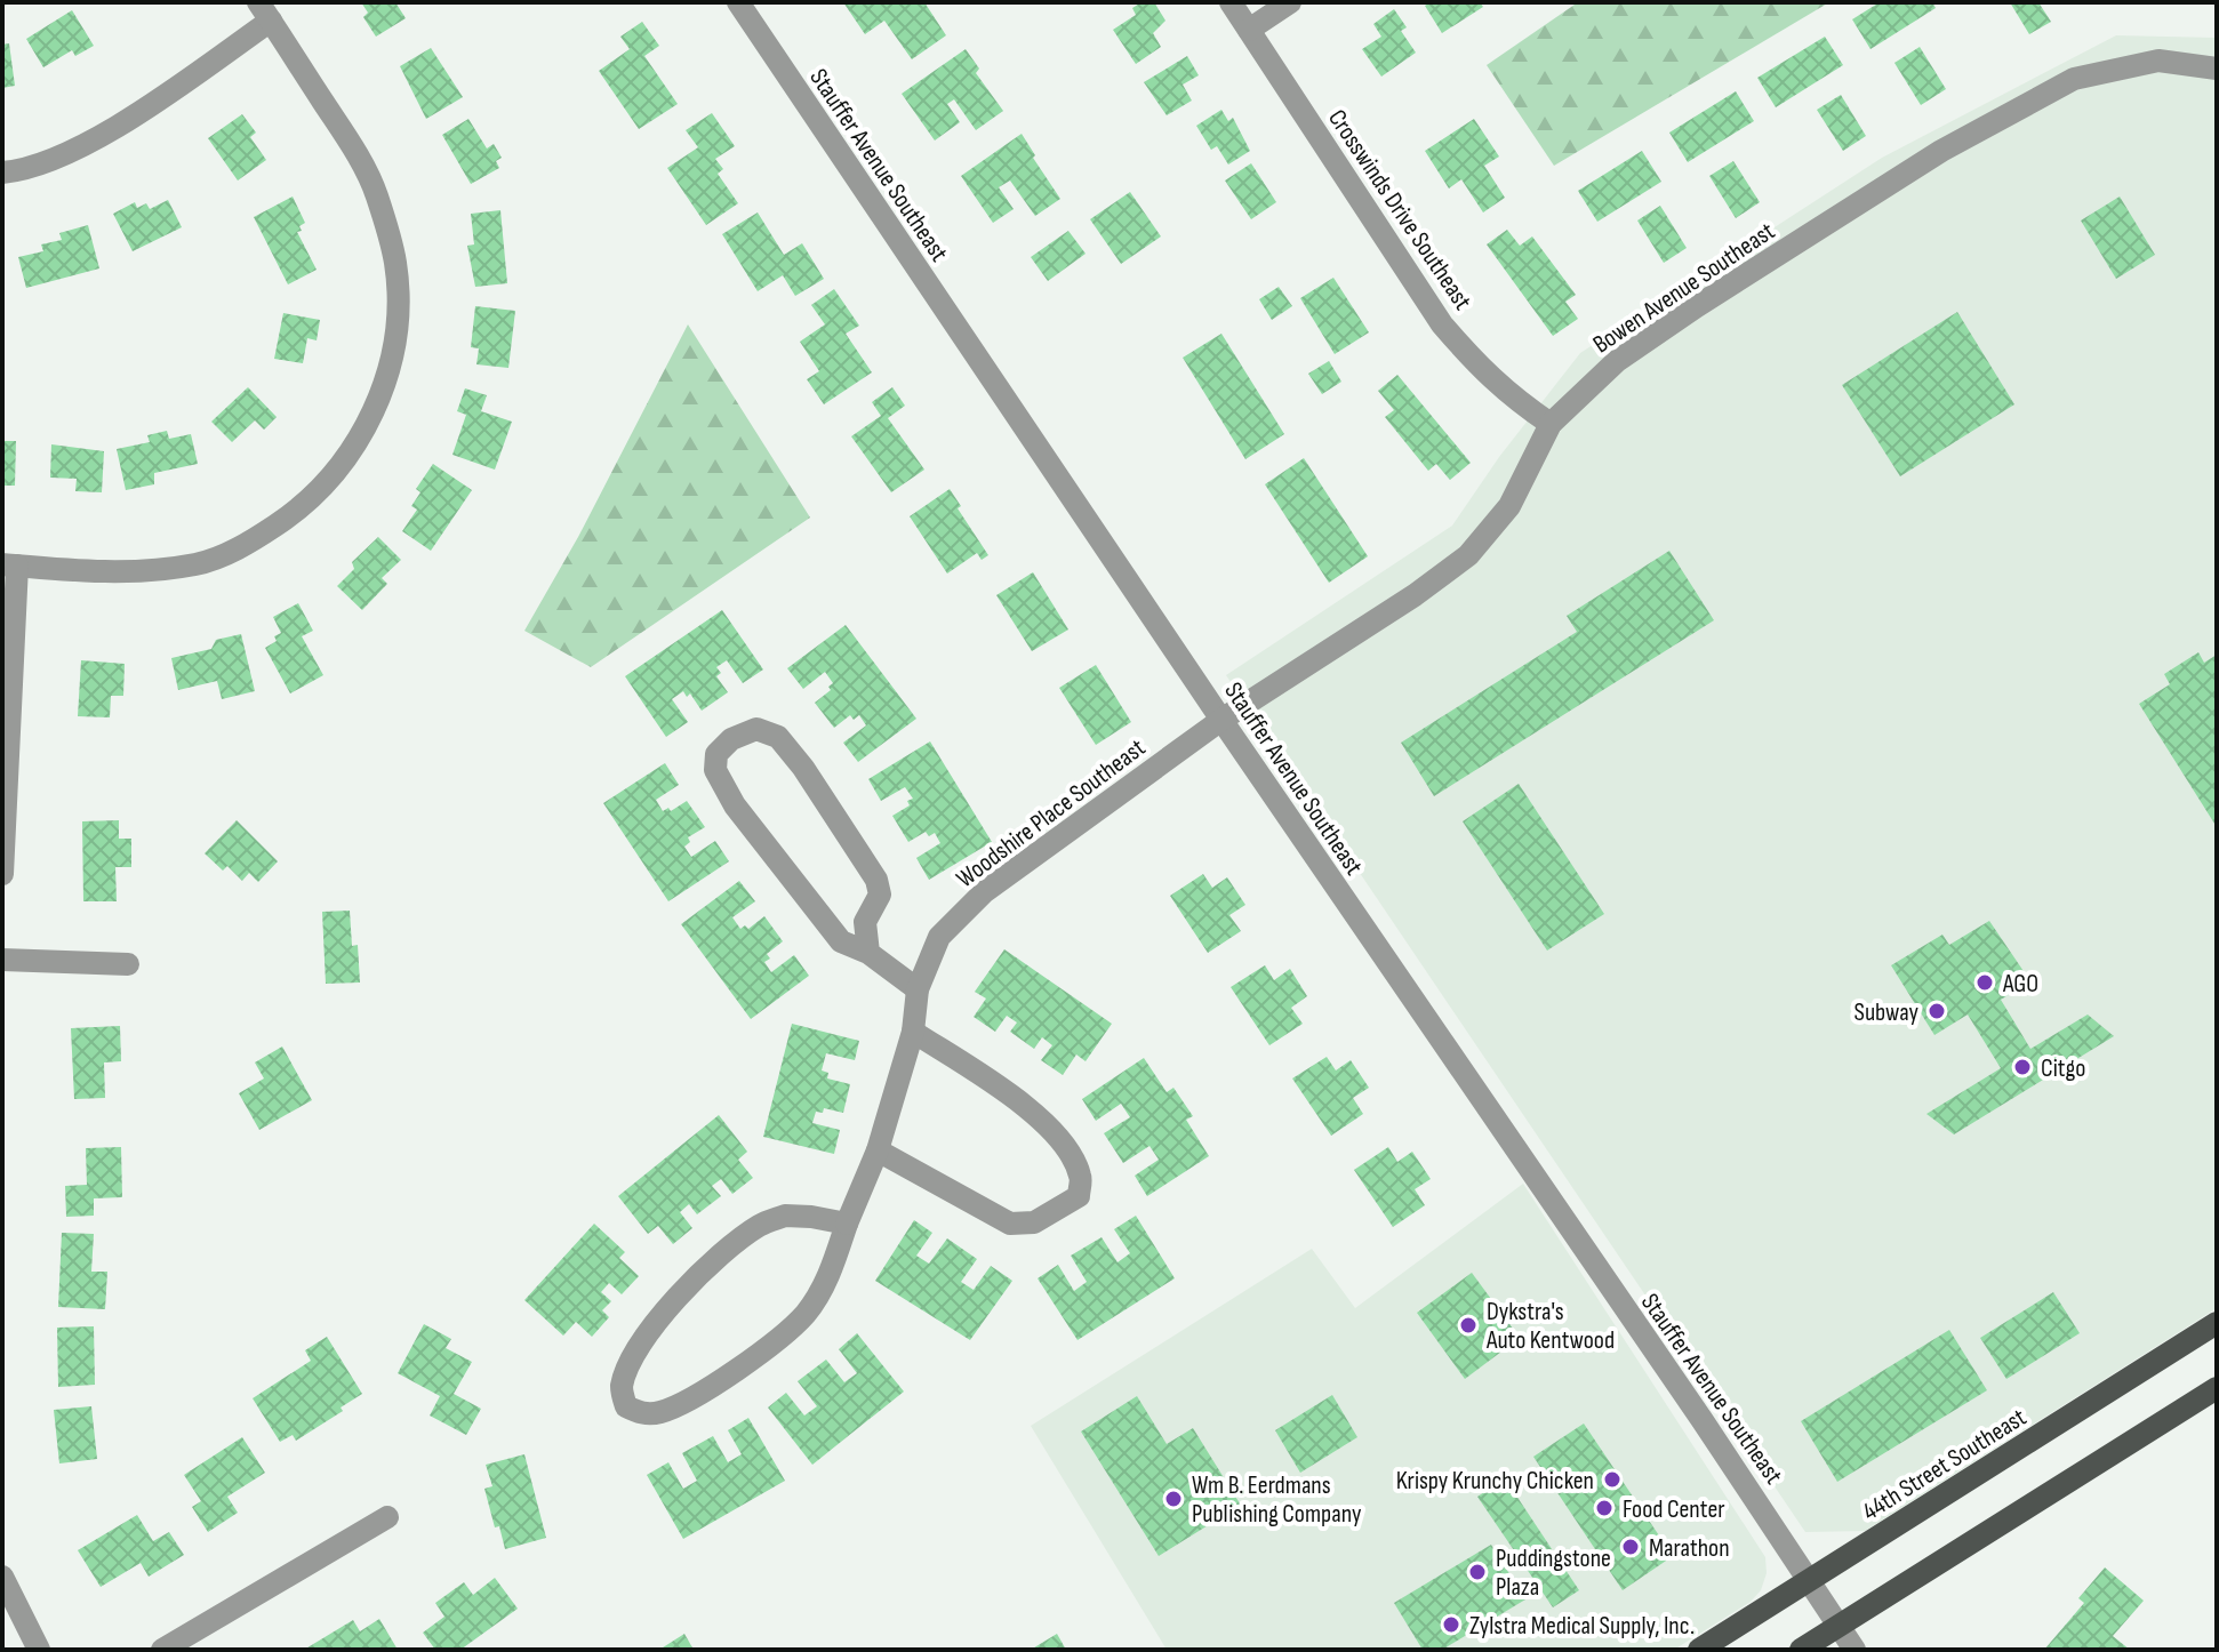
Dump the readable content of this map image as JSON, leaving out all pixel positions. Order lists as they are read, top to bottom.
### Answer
{
  "streets": {
    "main road": ["44th Street Southeast"],
    "street": [
      "Stauffer Avenue Southeast",
      "Crosswinds Drive Southeast",
      "Bowen Avenue Southeast",
      "Woodshire Place Southeast"
    ]
  },
  "crossings": [
    ["Stauffer Avenue Southeast", "Bowen Avenue Southeast"],
    ["Stauffer Avenue Southeast", "Woodshire Place Southeast"],
    ["Stauffer Avenue Southeast", "44th Street Southeast"],
    ["Crosswinds Drive Southeast", "Bowen Avenue Southeast"],
    ["Bowen Avenue Southeast", "Woodshire Place Southeast"]
  ],
  "places": [
    "AGO",
    "Subway",
    "Citgo",
    "Dykstra's Auto Kentwood",
    "Krispy Krunchy Chicken",
    "Wm B. Eerdmans Publishing Company",
    "Food Center",
    "Marathon",
    "Puddingstone Plaza",
    "Zylstra Medical Supply, Inc."
  ]
}
